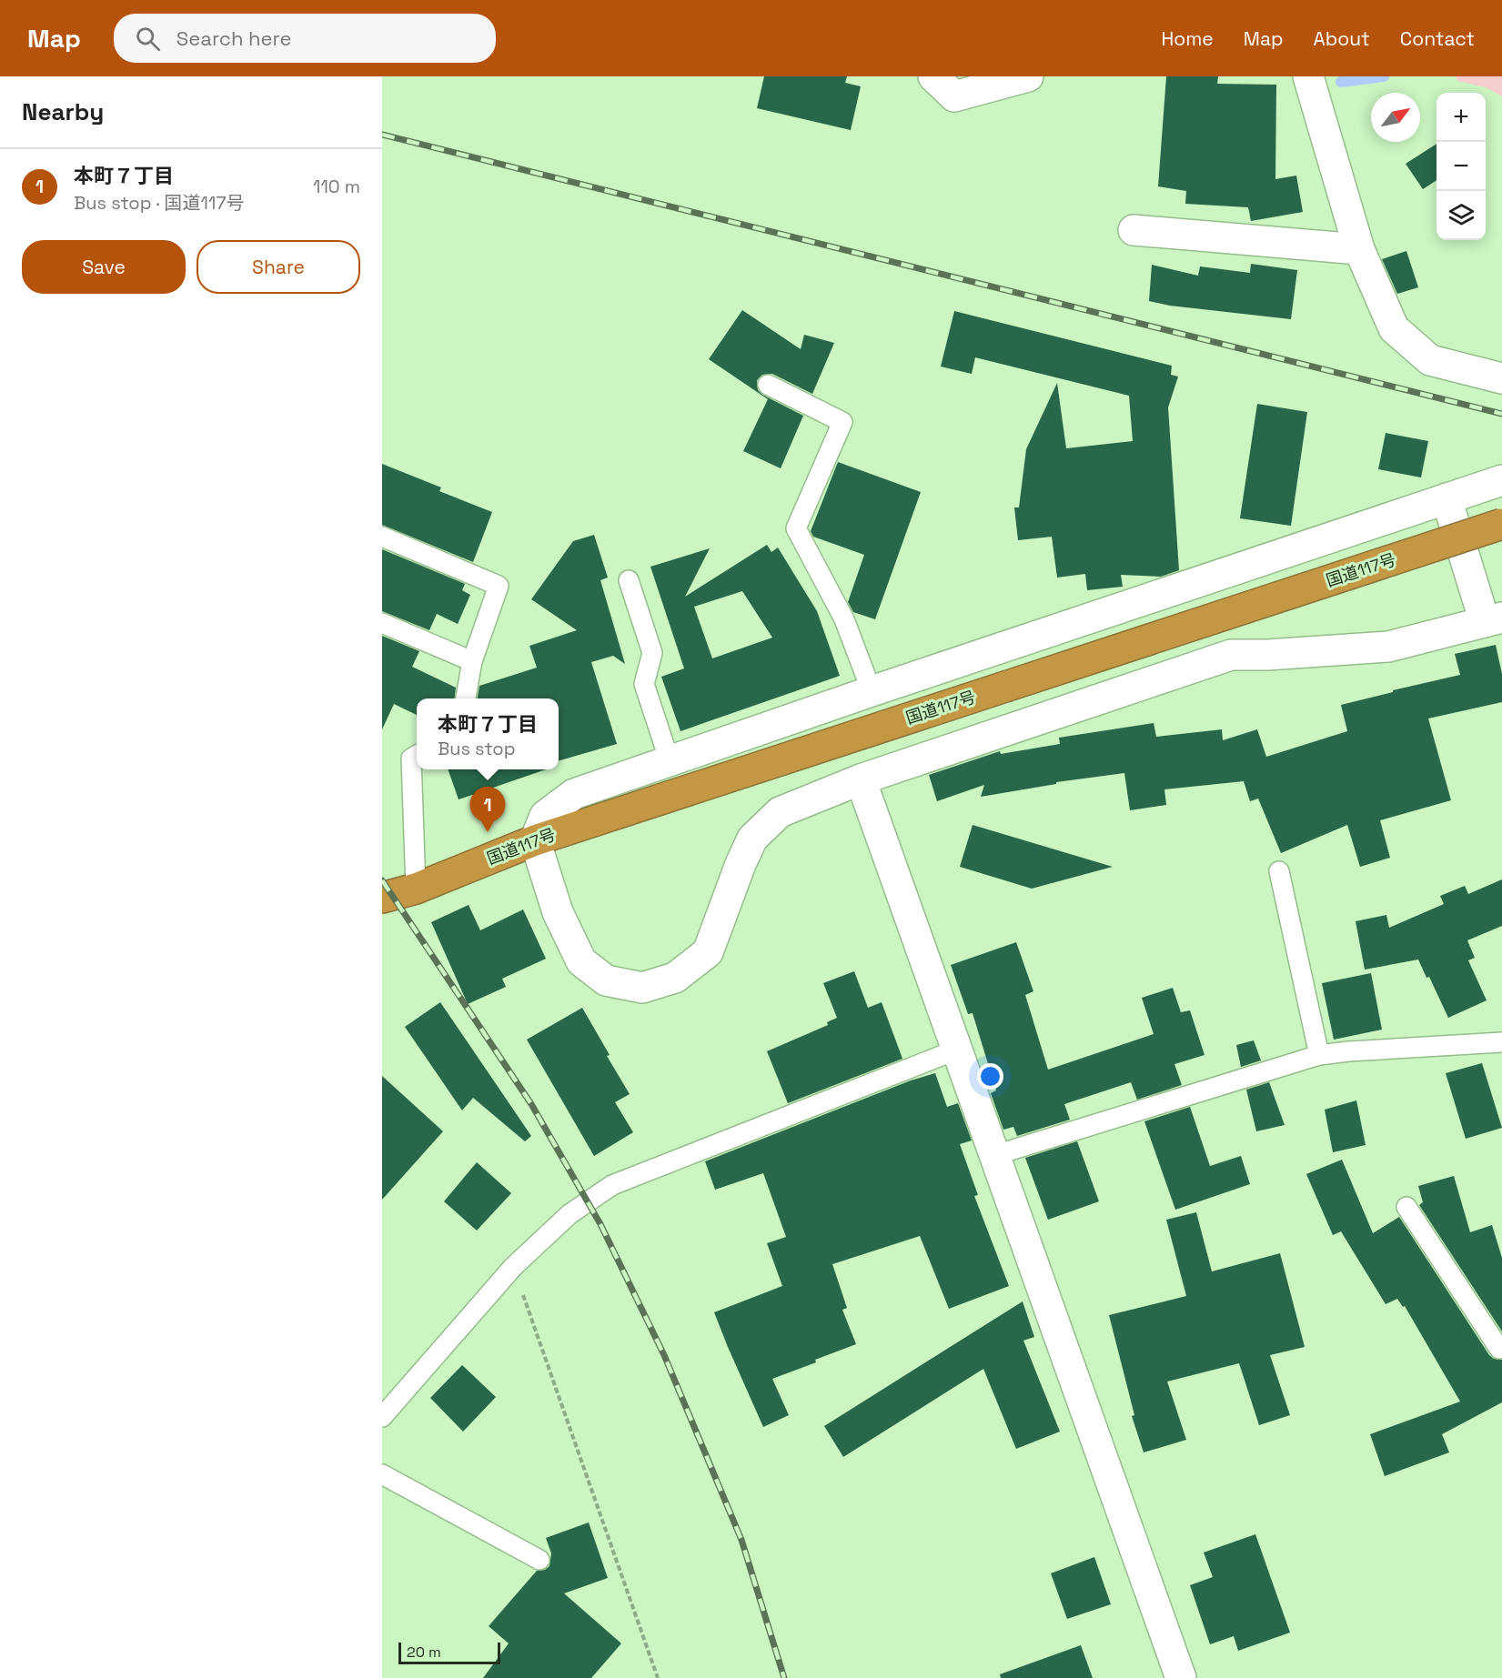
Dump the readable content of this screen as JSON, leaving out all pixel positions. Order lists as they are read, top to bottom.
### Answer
{
  "streets": {
    "highway": ["国道117号"]
  },
  "scale_bar": "20 m",
  "north": "top right",
  "page": {
    "header": "Map",
    "search": "Search here",
    "nav": [
      "Home",
      "Map",
      "About",
      "Contact"
    ],
    "heading": "Nearby",
    "map_buttons": ["+", "−"],
    "list": [
      {
        "mark": "1",
        "name": "本町７丁目",
        "note": "Bus stop · 国道117号",
        "value": "110 m"
      }
    ],
    "buttons": ["Save", "Share"],
    "popup": ["本町７丁目", "Bus stop"],
    "pins": "1",
    "scale": "20 m"
  }
}
